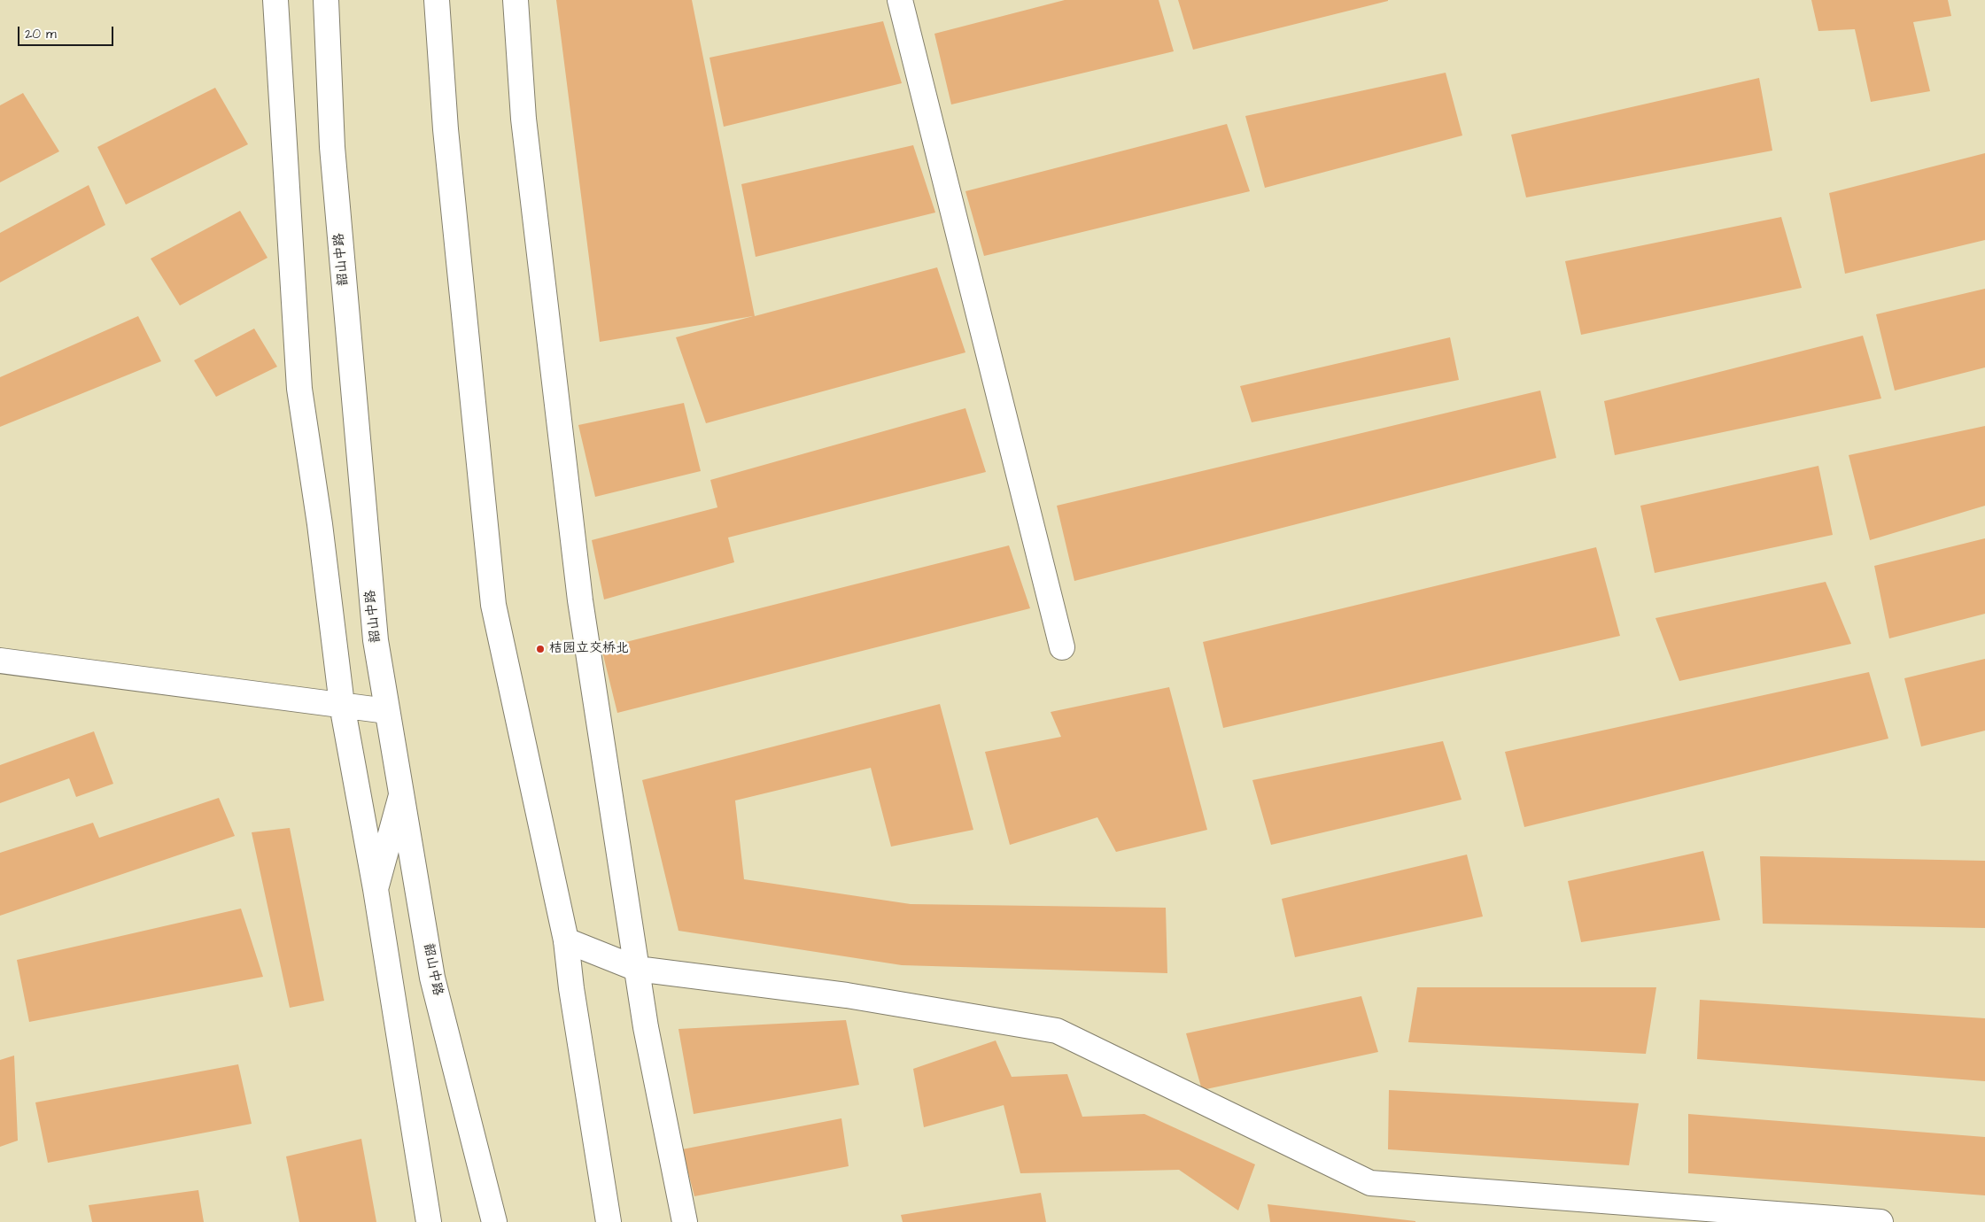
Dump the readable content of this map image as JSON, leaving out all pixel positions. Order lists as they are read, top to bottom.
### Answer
{
  "streets": {
    "street": ["韶山中路"]
  },
  "places": ["桔园立交桥北"],
  "scale_bar": "20 m"
}
